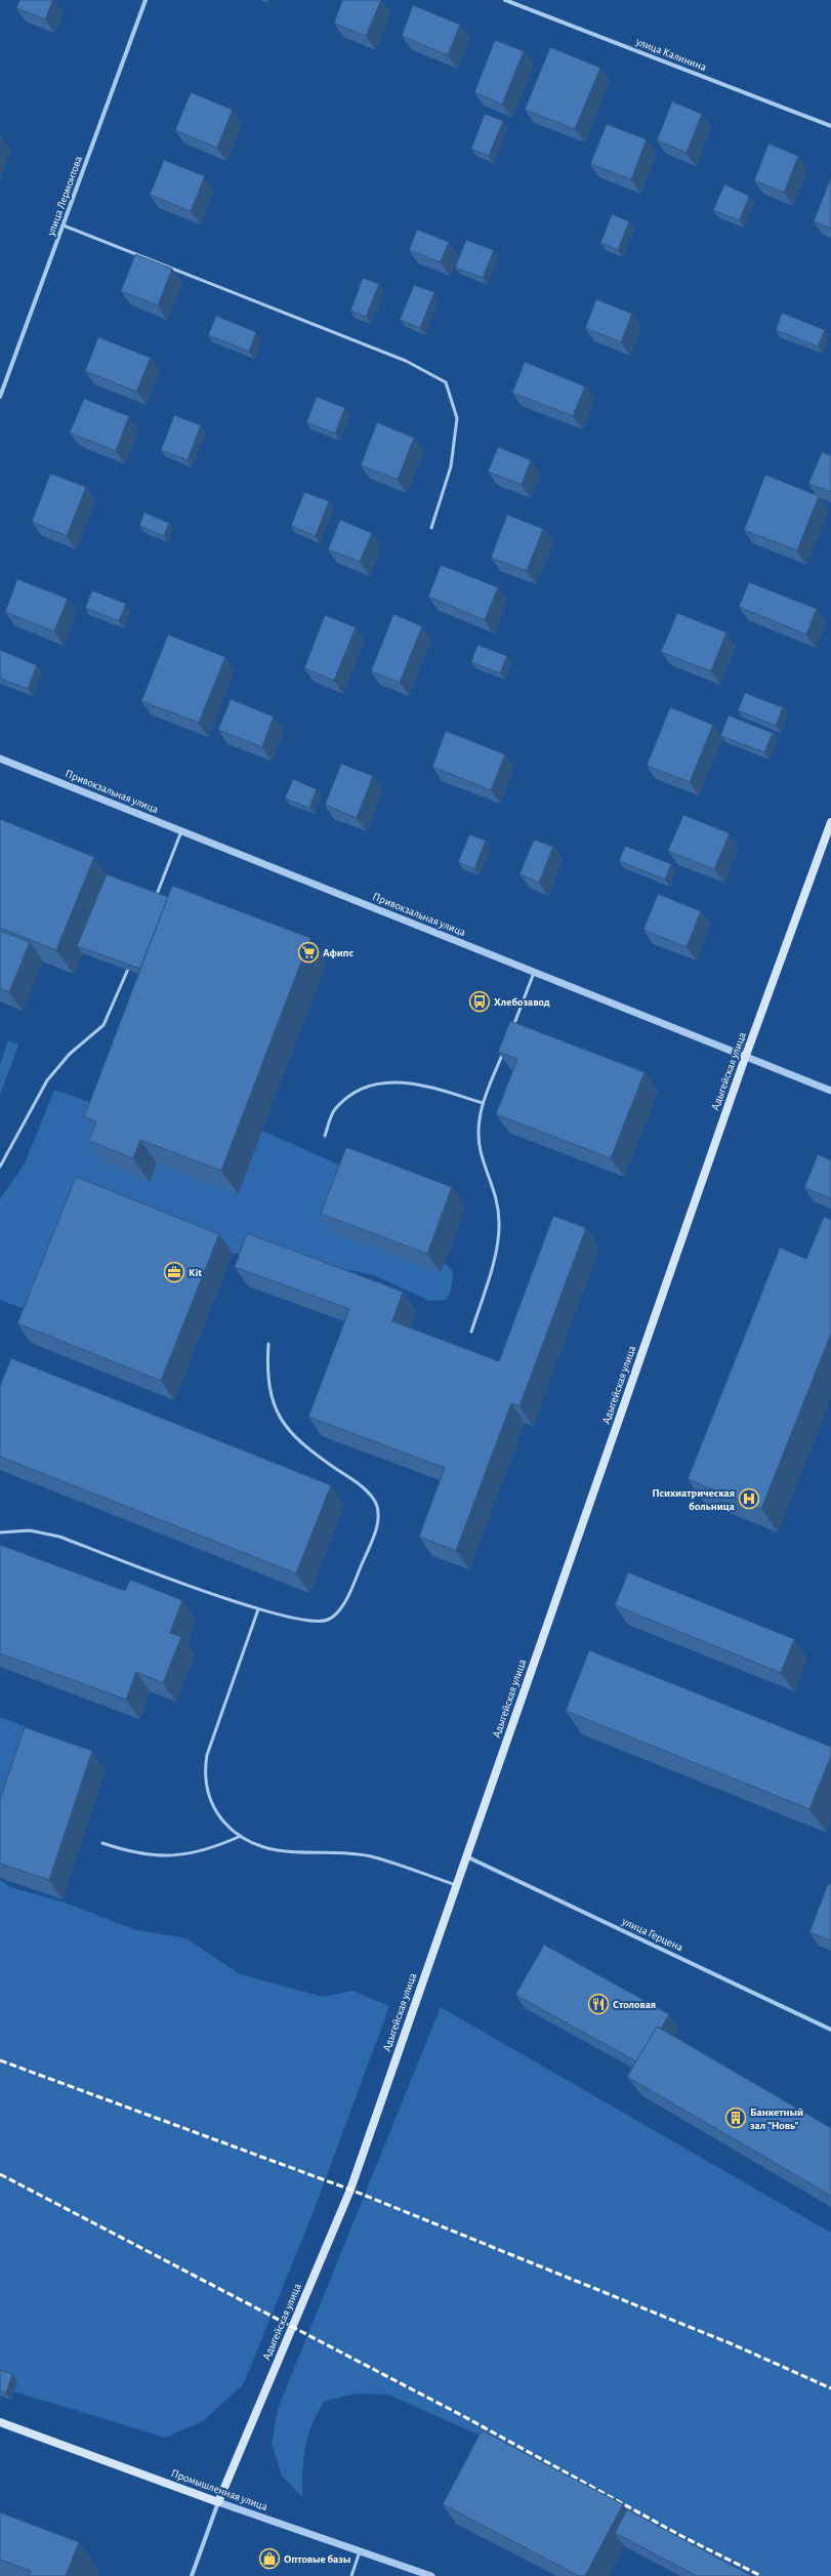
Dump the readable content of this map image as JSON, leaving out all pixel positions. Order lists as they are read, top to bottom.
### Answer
{
  "streets": {
    "main road": ["Адыгейская улица", "Промышленная улица"],
    "street": [
      "улица Калинина",
      "улица Лермонтова",
      "Привокзальная улица",
      "улица Герцена"
    ]
  },
  "crossings": [
    ["Привокзальная улица", "Адыгейская улица"],
    ["Адыгейская улица", "улица Герцена"],
    ["Адыгейская улица", "Промышленная улица"]
  ],
  "places": {
    "supermarket": ["Афипс"],
    "bus stop": ["Хлебозавод"],
    "office": ["Kit"],
    "hospital": ["Психиатрическая больница"],
    "restaurant": ["Столовая"],
    "building": ["Банкетный зал \"Новь\""],
    "shop": ["Оптовые базы"]
  }
}
